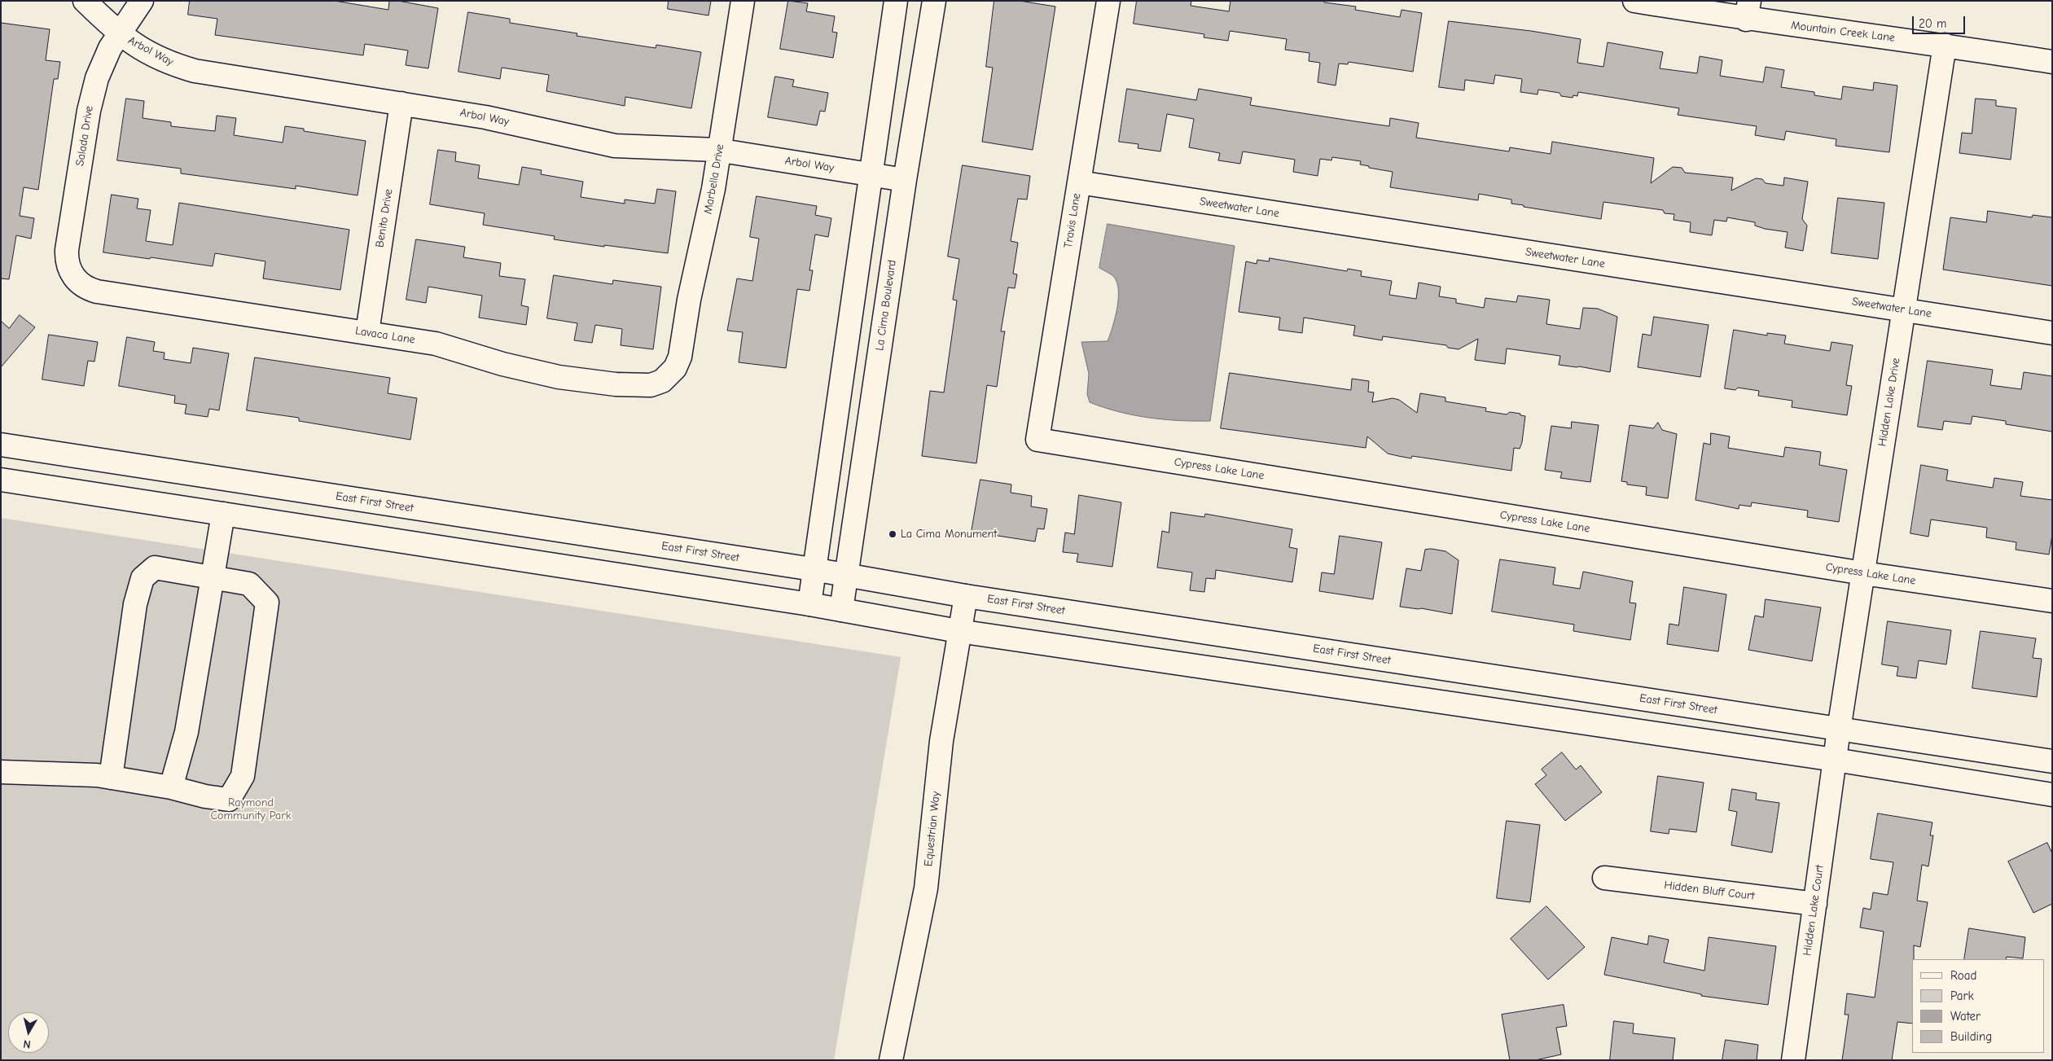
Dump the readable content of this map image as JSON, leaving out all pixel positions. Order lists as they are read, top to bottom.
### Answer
{
  "streets": {
    "street": [
      "Mountain Creek Lane",
      "Arbol Way",
      "Salada Drive",
      "Marbella Drive",
      "Sweetwater Lane",
      "Benito Drive",
      "Travis Lane",
      "La Cima Boulevard",
      "Lavaca Lane",
      "Hidden Lake Drive",
      "Cypress Lake Lane",
      "East First Street",
      "Equestrian Way",
      "Hidden Bluff Court",
      "Hidden Lake Court"
    ]
  },
  "crossings": [
    ["Mountain Creek Lane", "Hidden Lake Drive"],
    ["Arbol Way", "Salada Drive"],
    ["Arbol Way", "Marbella Drive"],
    ["Arbol Way", "Benito Drive"],
    ["Arbol Way", "La Cima Boulevard"],
    ["Salada Drive", "Lavaca Lane"],
    ["Marbella Drive", "Lavaca Lane"],
    ["Sweetwater Lane", "Travis Lane"],
    ["Sweetwater Lane", "Hidden Lake Drive"],
    ["Benito Drive", "Lavaca Lane"],
    ["Travis Lane", "Cypress Lake Lane"],
    ["La Cima Boulevard", "East First Street"],
    ["Hidden Lake Drive", "Cypress Lake Lane"],
    ["Hidden Lake Drive", "East First Street"],
    ["Hidden Lake Drive", "Hidden Lake Court"],
    ["East First Street", "Equestrian Way"],
    ["Hidden Bluff Court", "Hidden Lake Court"]
  ],
  "parks": ["Raymond Community Park"],
  "places": ["La Cima Monument"],
  "legend": [
    "Road",
    "Park",
    "Water",
    "Building"
  ],
  "scale_bar": "20 m",
  "north": "bottom"
}
